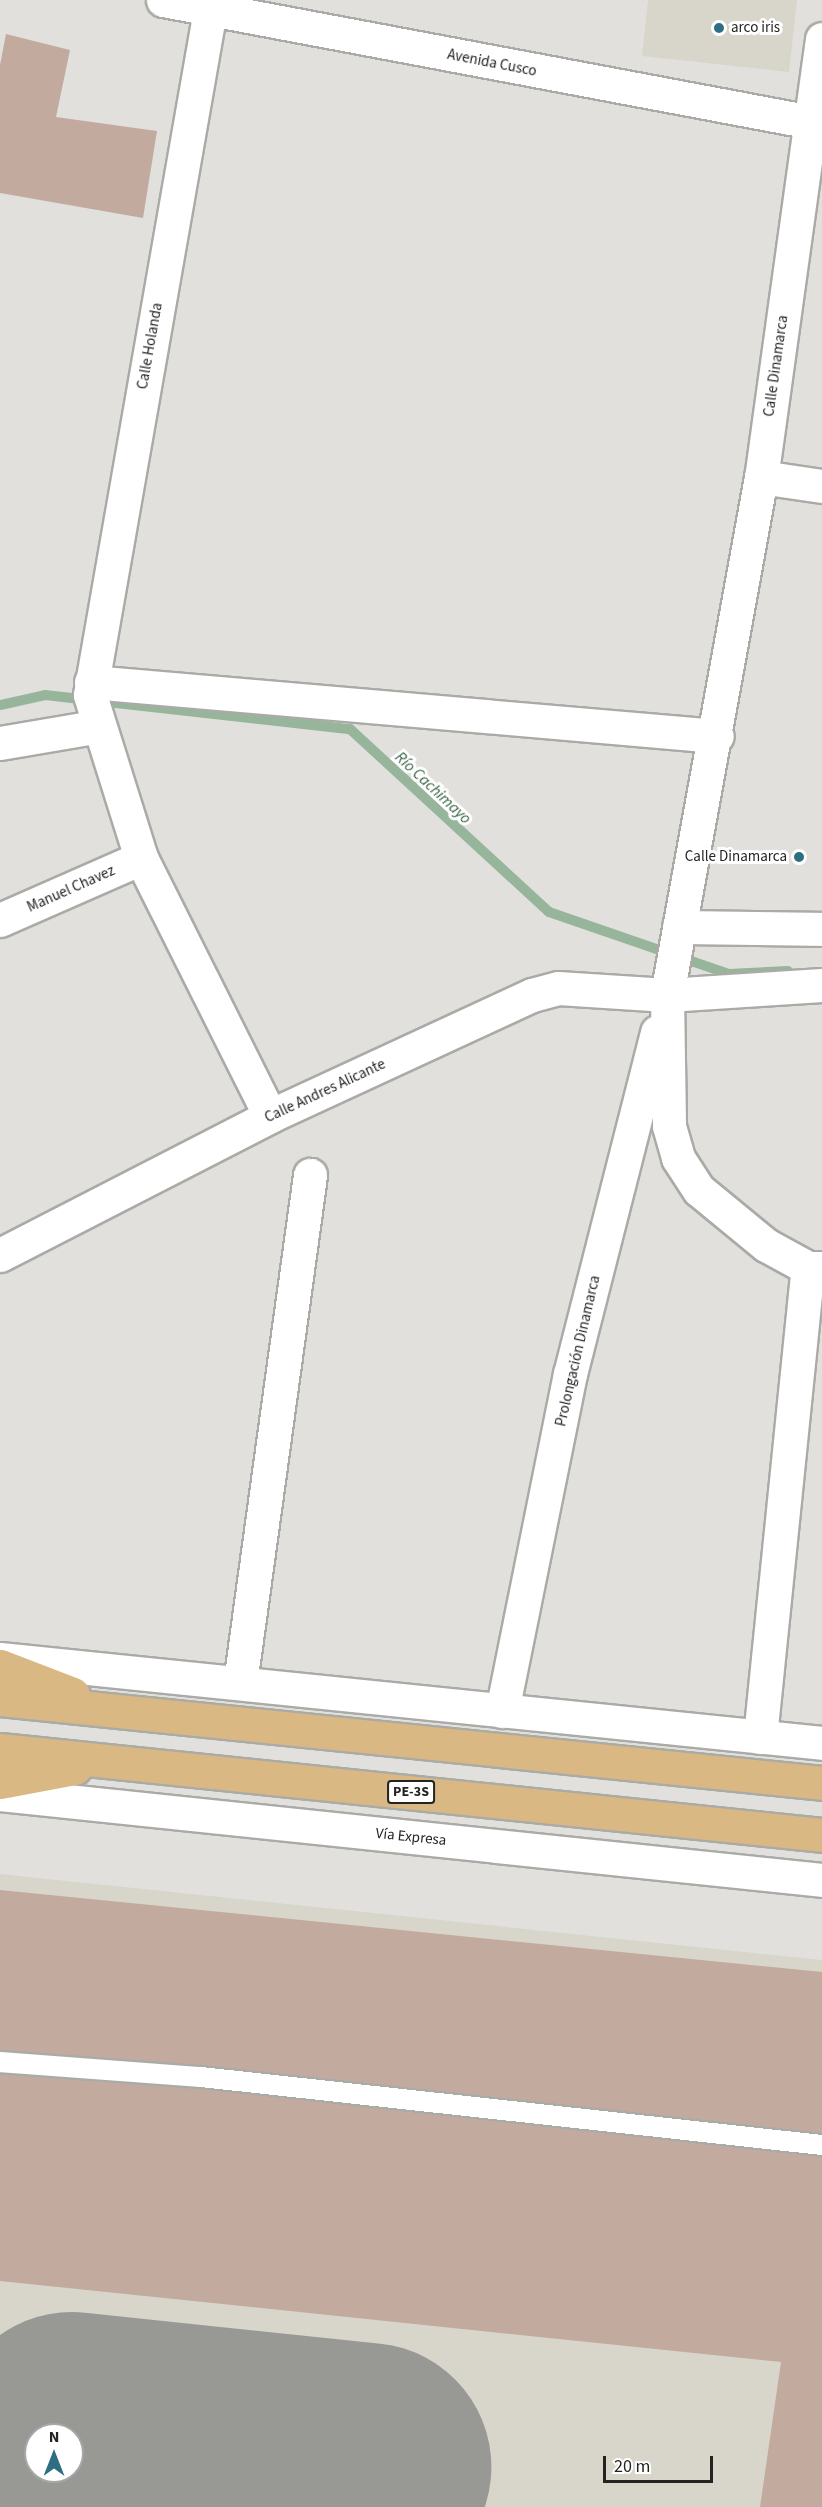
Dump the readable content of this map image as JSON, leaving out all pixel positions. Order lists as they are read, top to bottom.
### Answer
{
  "streets": {
    "main road": ["PE-3S"],
    "street": [
      "Avenida Cusco",
      "Calle Holanda",
      "Calle Dinamarca",
      "Manuel Chavez",
      "Calle Andres Alicante",
      "Prolongación Dinamarca",
      "Vía Expresa"
    ]
  },
  "crossings": [
    ["Avenida Cusco", "Calle Holanda"],
    ["Avenida Cusco", "Calle Dinamarca"],
    ["Calle Dinamarca", "Calle Andres Alicante"],
    ["Calle Dinamarca", "Prolongación Dinamarca"],
    ["Calle Andres Alicante", "Prolongación Dinamarca"]
  ],
  "water": ["Río Cachimayo"],
  "places": ["arco iris", "Calle Dinamarca"],
  "scale_bar": "20 m",
  "north": "top"
}
